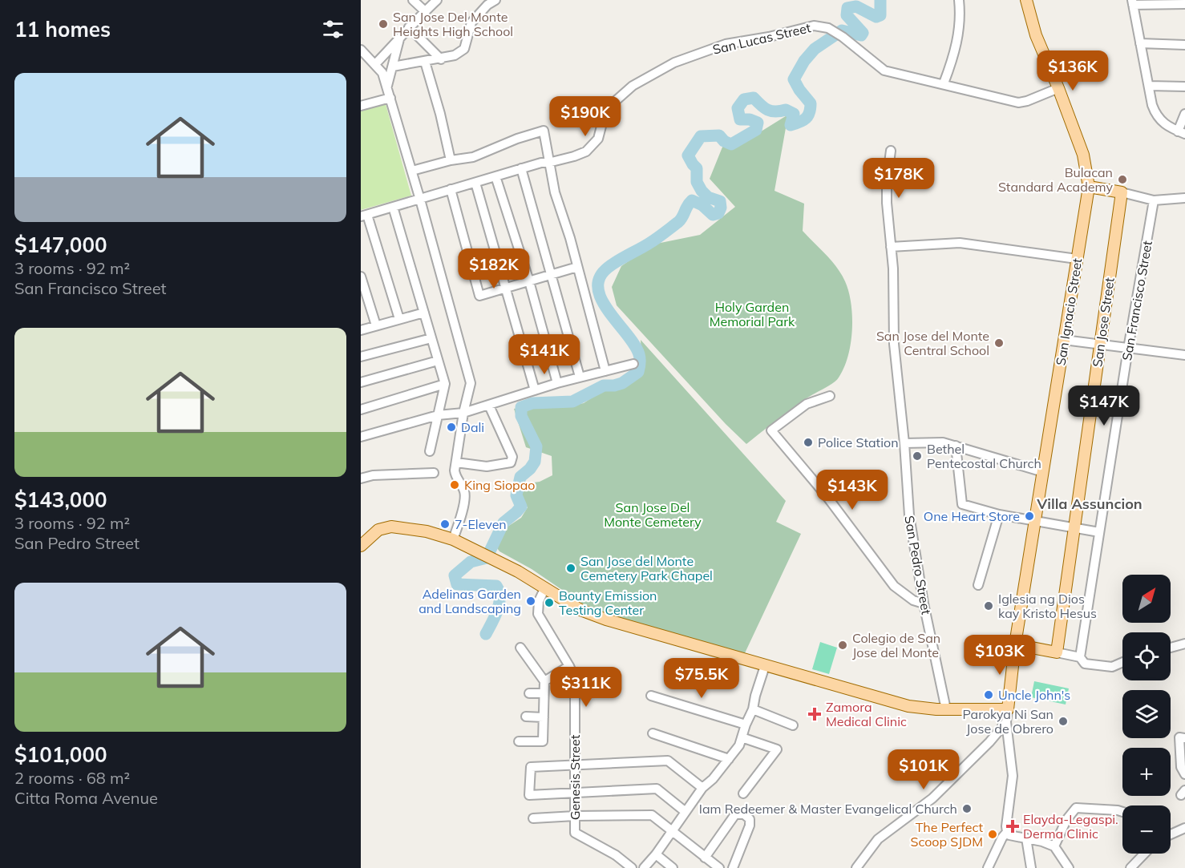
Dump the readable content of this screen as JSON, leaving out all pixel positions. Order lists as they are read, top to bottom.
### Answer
{
  "streets": {
    "main road": ["San Ignacio Street", "San Jose Street"],
    "street": [
      "San Lucas Street",
      "San Francisco Street",
      "San Pedro Street",
      "Genesis Street"
    ]
  },
  "crossings": [
    ["San Lucas Street", "San Ignacio Street"]
  ],
  "districts": ["Villa Assuncion"],
  "parks": ["Holy Garden Memorial Park", "San Jose Del Monte Cemetery"],
  "places": {
    "other": [
      "San Jose Del Monte Heights High School",
      "Bulacan Standard Academy",
      "San Jose del Monte Central School",
      "Dali",
      "Police Station",
      "Bethel Pentecostal Church",
      "King Siopao",
      "One Heart Store",
      "7-Eleven",
      "San Jose del Monte Cemetery Park Chapel",
      "Adelinas Garden and Landscaping",
      "Bounty Emission Testing Center",
      "Iglesia ng Dios kay Kristo Hesus",
      "Colegio de San Jose del Monte",
      "Uncle John's",
      "Parokya Ni San Jose de Obrero",
      "Iam Redeemer & Master Evangelical Church",
      "The Perfect Scoop SJDM"
    ],
    "health": ["Zamora Medical Clinic", "Elayda-Legaspi. Derma Clinic"]
  },
  "north": "top right",
  "page": {
    "heading": "11 homes",
    "price": [
      "$136K",
      "$190K",
      "$178K",
      "$182K",
      "$141K",
      "$147K",
      "$143K",
      "$103K",
      "$75.5K",
      "$311K",
      "$101K"
    ],
    "list": [
      {
        "name": "$147,000",
        "note": "3 rooms · 92 m² · San Francisco Street"
      },
      {
        "name": "$143,000",
        "note": "3 rooms · 92 m² · San Pedro Street"
      },
      {
        "name": "$101,000",
        "note": "2 rooms · 68 m² · Citta Roma Avenue"
      }
    ],
    "map_buttons": ["+", "−"]
  }
}
